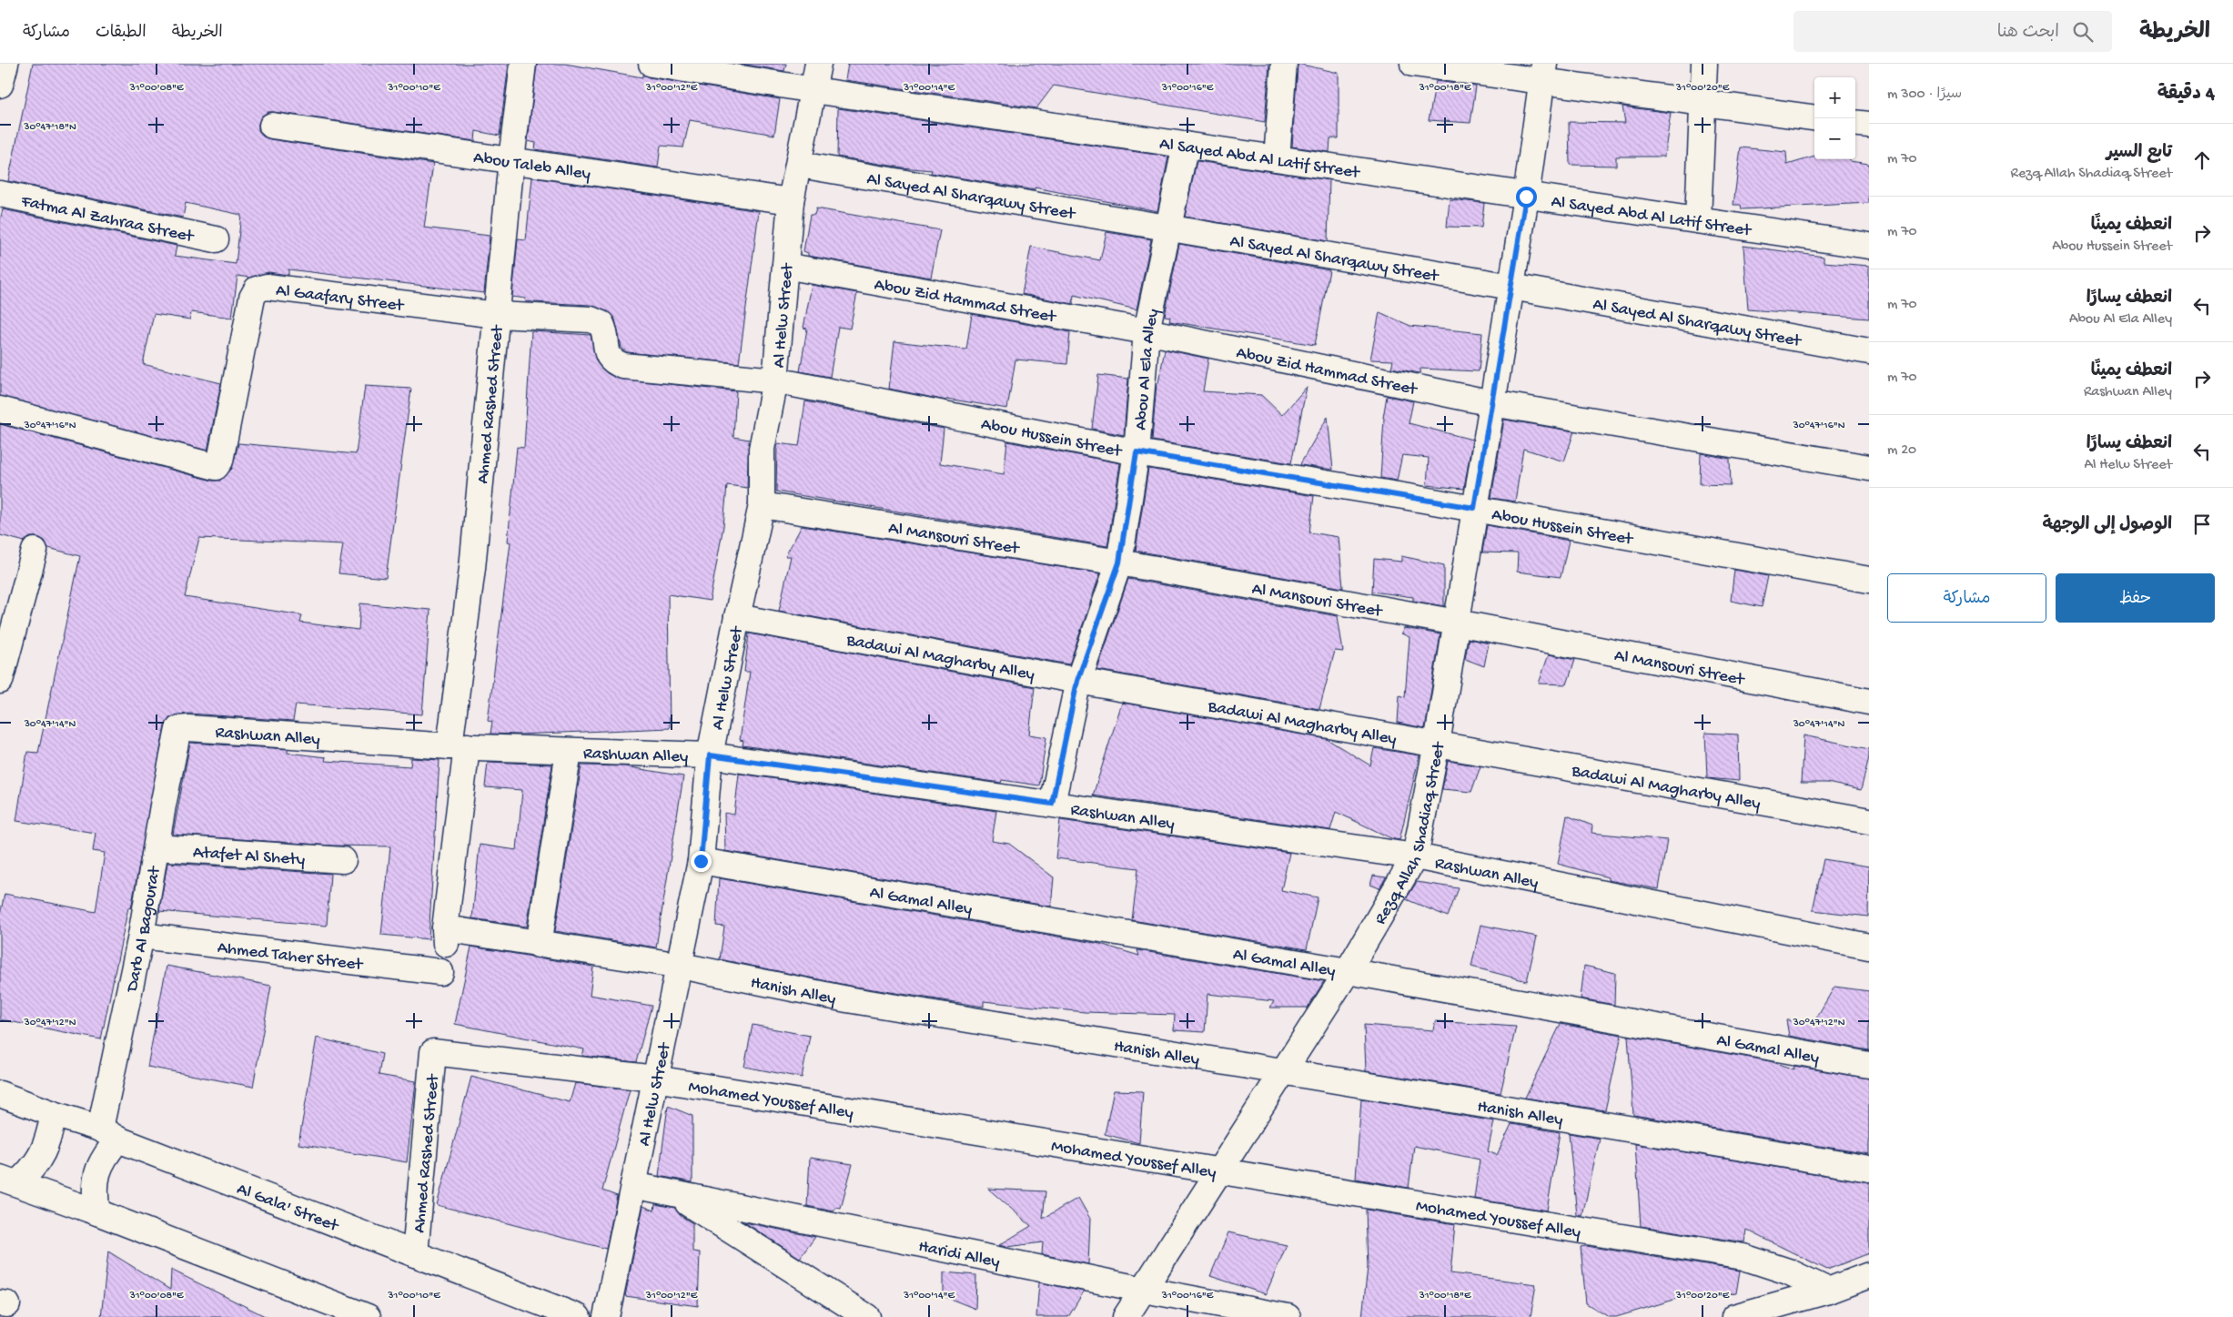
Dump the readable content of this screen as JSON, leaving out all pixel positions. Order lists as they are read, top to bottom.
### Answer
{
  "streets": {
    "street": [
      "Al Sayed Abd Al Latif Street",
      "Abou Taleb Alley",
      "Al Sayed Al Sharqawy Street",
      "Fatma Al Zahraa Street",
      "Al Gaafary Street",
      "Abou Zid Hammad Street",
      "Al Helw Street",
      "Abou Al Ela Alley",
      "Ahmed Rashed Street",
      "Abou Hussein Street",
      "Al Mansouri Street",
      "Badawi Al Magharby Alley",
      "Rashwan Alley",
      "Rezq Allah Shadiaq Street",
      "Atafet Al Shety",
      "Al Gamal Alley",
      "Darb Al Bagourat",
      "Ahmed Taher Street",
      "Hanish Alley",
      "Mohamed Youssef Alley",
      "Al Gala' Street",
      "Haridi Alley"
    ]
  },
  "crossings": [
    ["Al Sayed Abd Al Latif Street", "Al Helw Street"],
    ["Al Sayed Abd Al Latif Street", "Abou Al Ela Alley"],
    ["Al Sayed Abd Al Latif Street", "Rezq Allah Shadiaq Street"],
    ["Abou Taleb Alley", "Al Helw Street"],
    ["Abou Taleb Alley", "Ahmed Rashed Street"],
    ["Al Sayed Al Sharqawy Street", "Al Helw Street"],
    ["Al Sayed Al Sharqawy Street", "Abou Al Ela Alley"],
    ["Al Sayed Al Sharqawy Street", "Rezq Allah Shadiaq Street"],
    ["Al Gaafary Street", "Al Helw Street"],
    ["Al Gaafary Street", "Ahmed Rashed Street"],
    ["Al Gaafary Street", "Abou Hussein Street"],
    ["Abou Zid Hammad Street", "Al Helw Street"],
    ["Abou Zid Hammad Street", "Abou Al Ela Alley"],
    ["Abou Zid Hammad Street", "Rezq Allah Shadiaq Street"],
    ["Al Helw Street", "Abou Hussein Street"],
    ["Al Helw Street", "Al Mansouri Street"],
    ["Al Helw Street", "Badawi Al Magharby Alley"],
    ["Al Helw Street", "Rashwan Alley"],
    ["Al Helw Street", "Al Gamal Alley"],
    ["Al Helw Street", "Hanish Alley"],
    ["Al Helw Street", "Mohamed Youssef Alley"],
    ["Al Helw Street", "Haridi Alley"],
    ["Abou Al Ela Alley", "Abou Hussein Street"],
    ["Abou Al Ela Alley", "Al Mansouri Street"],
    ["Abou Al Ela Alley", "Badawi Al Magharby Alley"],
    ["Abou Al Ela Alley", "Rashwan Alley"],
    ["Ahmed Rashed Street", "Rashwan Alley"],
    ["Ahmed Rashed Street", "Hanish Alley"],
    ["Ahmed Rashed Street", "Mohamed Youssef Alley"],
    ["Ahmed Rashed Street", "Al Gala' Street"],
    ["Abou Hussein Street", "Rezq Allah Shadiaq Street"],
    ["Al Mansouri Street", "Rezq Allah Shadiaq Street"],
    ["Badawi Al Magharby Alley", "Rezq Allah Shadiaq Street"],
    ["Rashwan Alley", "Rezq Allah Shadiaq Street"],
    ["Rashwan Alley", "Darb Al Bagourat"],
    ["Rezq Allah Shadiaq Street", "Al Gamal Alley"],
    ["Rezq Allah Shadiaq Street", "Hanish Alley"],
    ["Rezq Allah Shadiaq Street", "Mohamed Youssef Alley"],
    ["Rezq Allah Shadiaq Street", "Haridi Alley"],
    ["Atafet Al Shety", "Darb Al Bagourat"],
    ["Darb Al Bagourat", "Ahmed Taher Street"],
    ["Darb Al Bagourat", "Al Gala' Street"]
  ],
  "page": {
    "header": "الخريطة",
    "search": "ابحث هنا",
    "nav": ["الخريطة", "الطبقات", "مشاركة"],
    "heading": ["4 دقيقة", "سيرًا · 300 m"],
    "map_buttons": ["+", "−"],
    "list": [
      ["تابع السير", "Rezq Allah Shadiaq Street", "70 m"],
      ["انعطف يمينًا", "Abou Hussein Street", "70 m"],
      ["انعطف يسارًا", "Abou Al Ela Alley", "70 m"],
      ["انعطف يمينًا", "Rashwan Alley", "70 m"],
      ["انعطف يسارًا", "Al Helw Street", "20 m"],
      "الوصول إلى الوجهة"
    ],
    "buttons": ["حفظ", "مشاركة"]
  },
  "coordinates": [
    "31°00'08\"E",
    "31°00'10\"E",
    "31°00'12\"E",
    "31°00'14\"E",
    "31°00'16\"E",
    "31°00'18\"E",
    "31°00'20\"E",
    "30°47'18\"N",
    "30°47'16\"N",
    "30°47'14\"N",
    "30°47'12\"N"
  ]
}
